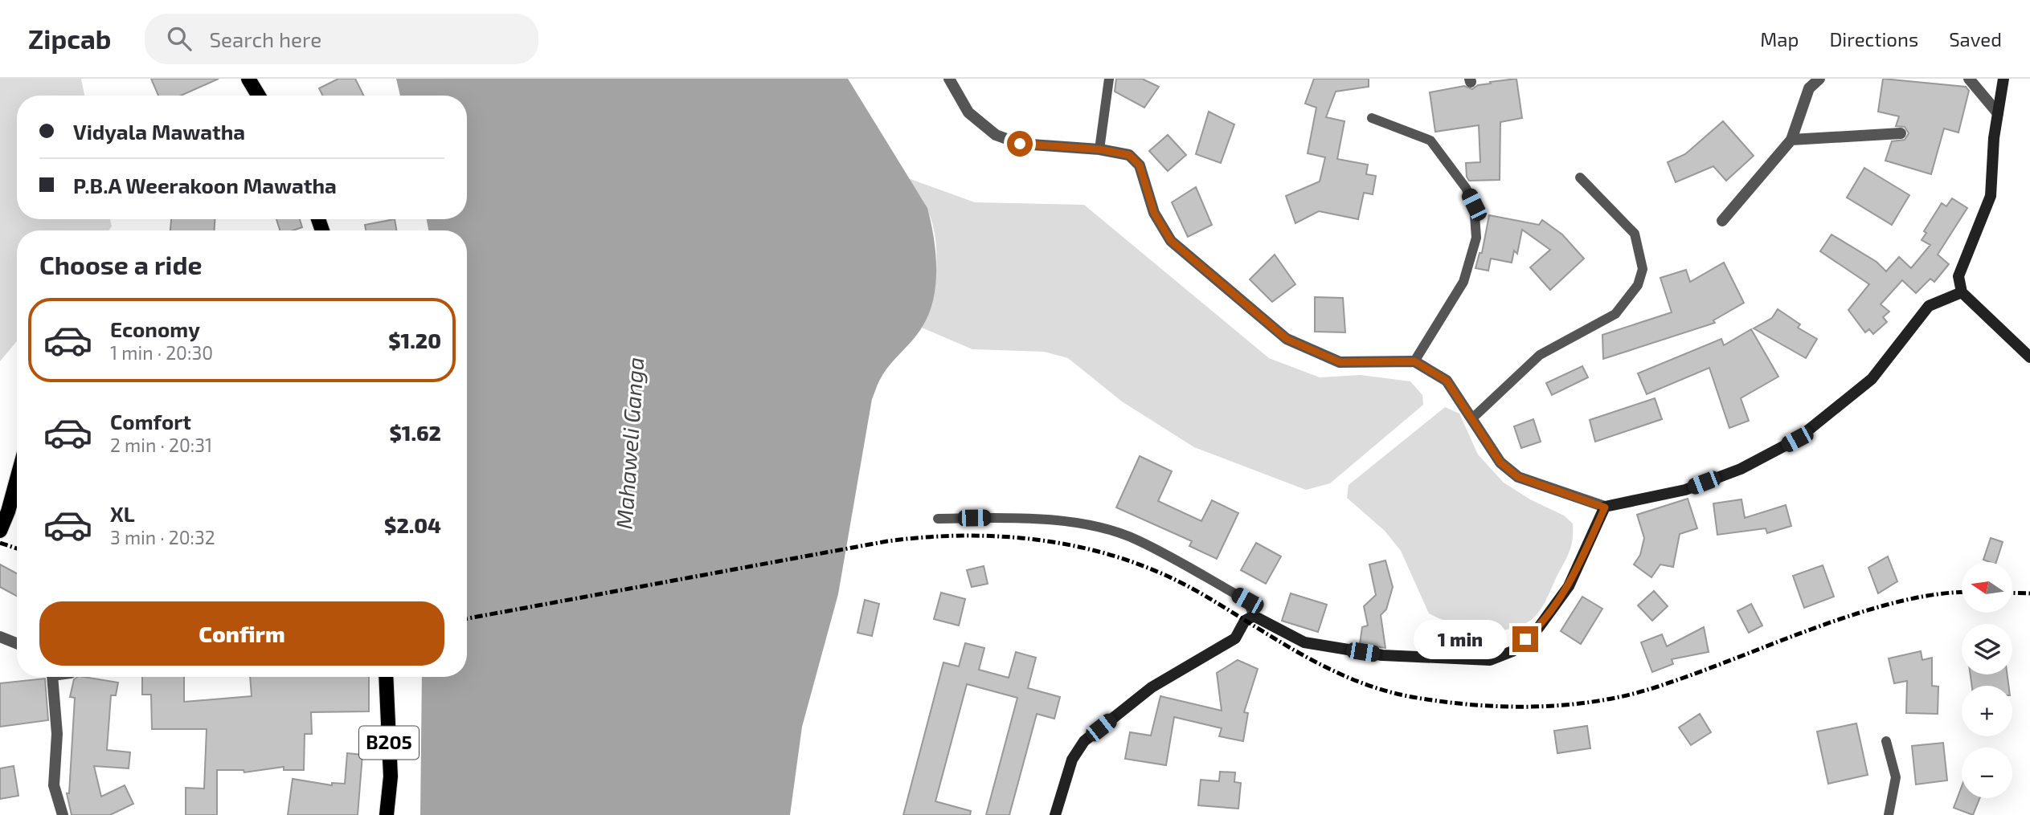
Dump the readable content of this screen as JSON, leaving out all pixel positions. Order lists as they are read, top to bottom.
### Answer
{
  "streets": {
    "main road": ["B205"]
  },
  "water": ["Mahaweli Ganga"],
  "north": "left",
  "page": {
    "header": "Zipcab",
    "search": "Search here",
    "nav": ["Map", "Directions", "Saved"],
    "banner": ["Vidyala Mawatha", "P.B.A Weerakoon Mawatha"],
    "heading": "Choose a ride",
    "list": [
      {
        "name": "Economy",
        "note": "1 min · 20:30",
        "value": "$1.20"
      },
      {
        "name": "Comfort",
        "note": "2 min · 20:31",
        "value": "$1.62"
      },
      {
        "name": "XL",
        "note": "3 min · 20:32",
        "value": "$2.04"
      }
    ],
    "map_buttons": ["+", "−"],
    "buttons": "Confirm",
    "bubble": "1 min"
  }
}
